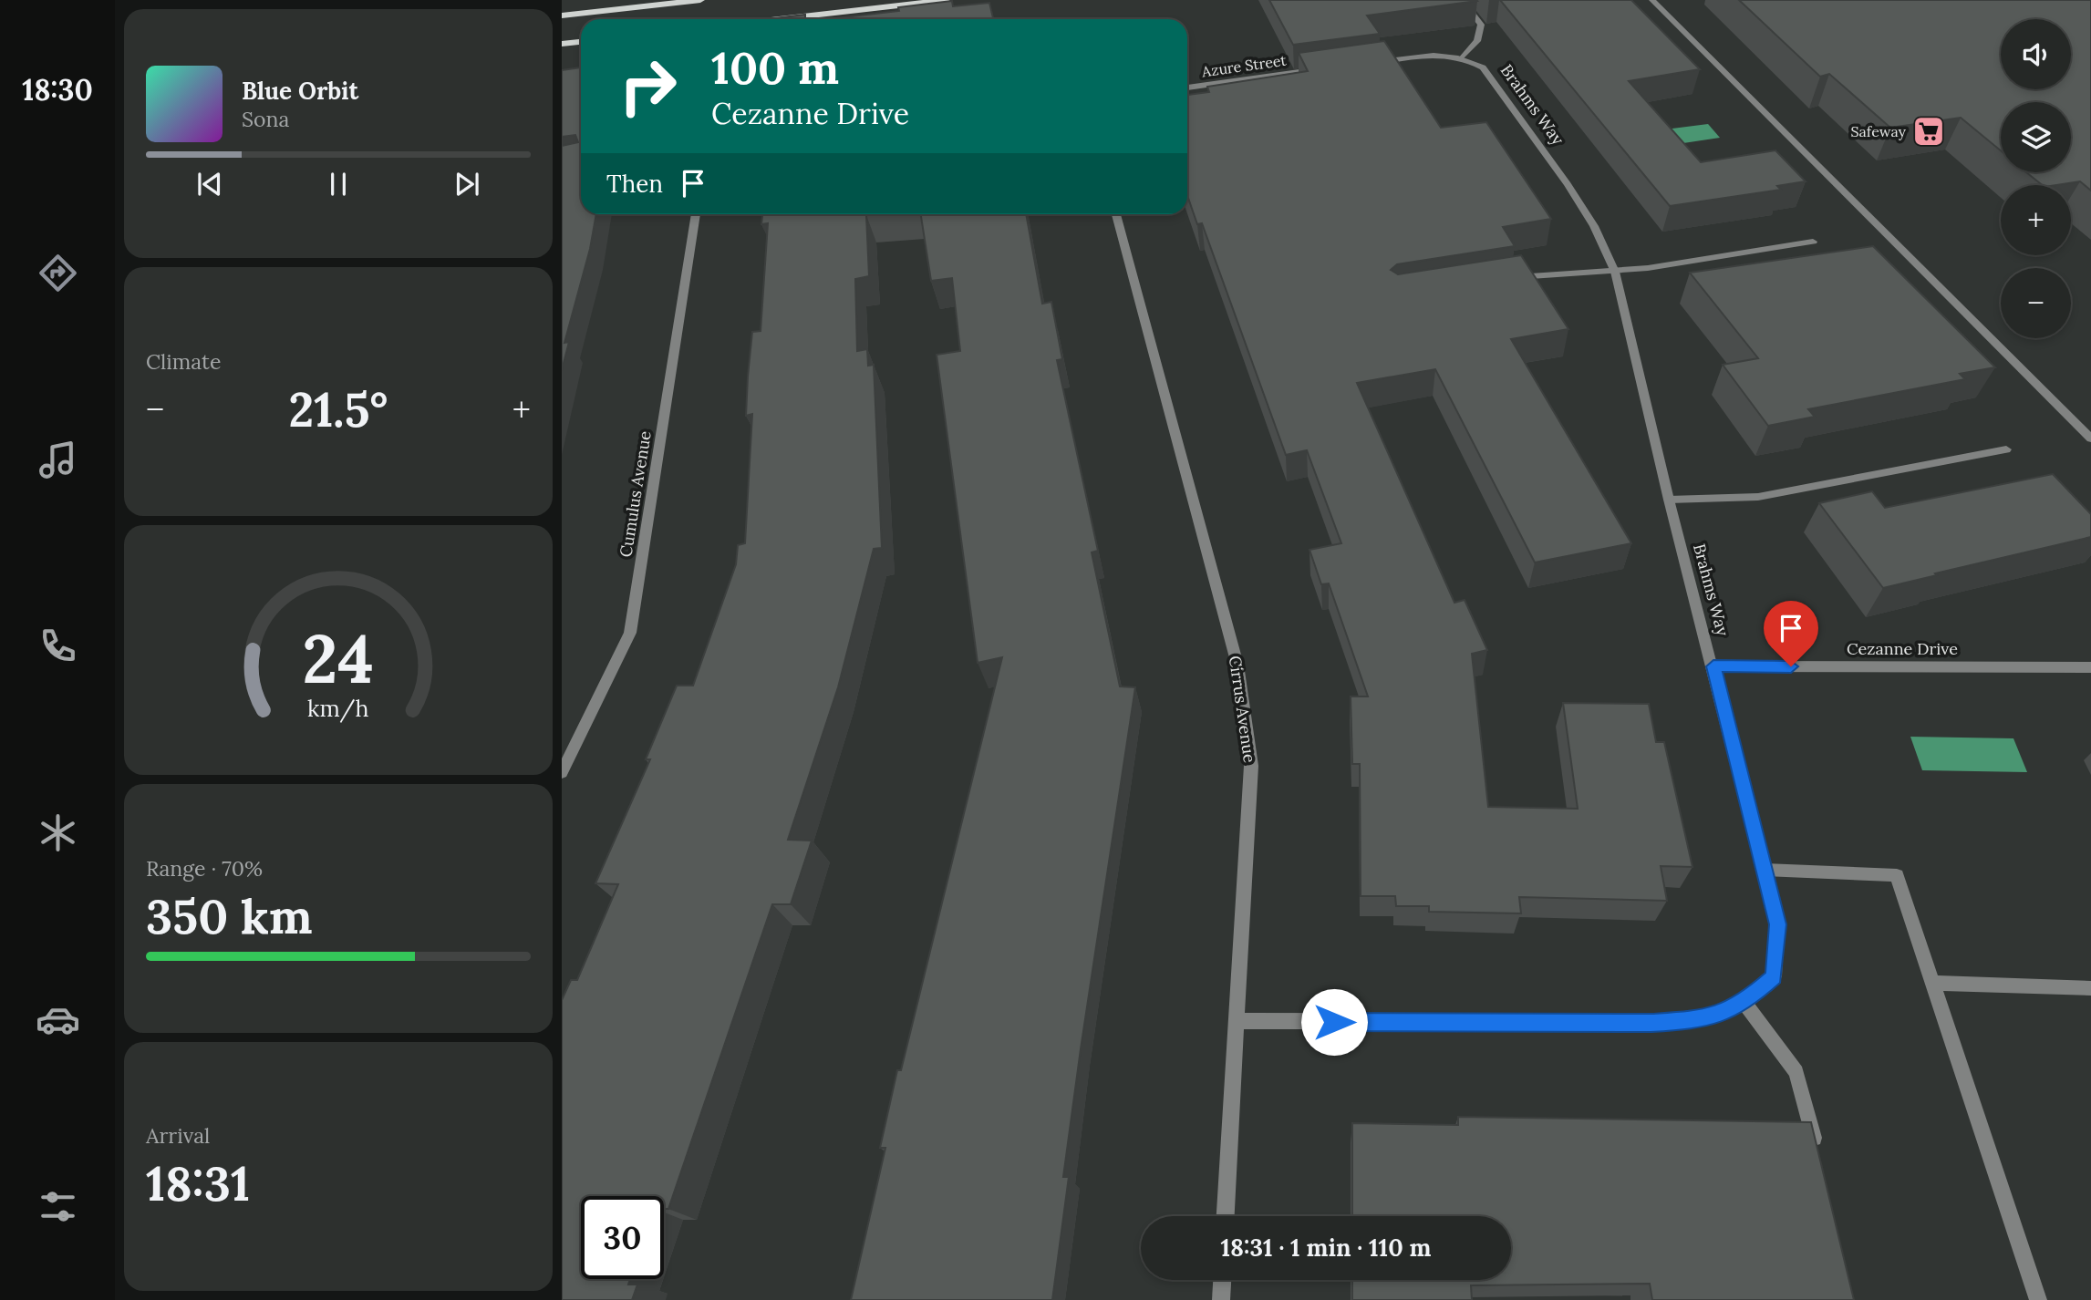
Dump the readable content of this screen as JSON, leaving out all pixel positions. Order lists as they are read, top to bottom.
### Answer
{
  "streets": {
    "street": [
      "Azure Street",
      "Brahms Way",
      "Cumulus Avenue",
      "Cezanne Drive",
      "Cirrus Avenue"
    ]
  },
  "crossings": [
    ["Brahms Way", "Cezanne Drive"],
    ["Brahms Way", "Cirrus Avenue"]
  ],
  "places": {
    "supermarket": ["Safeway"]
  },
  "page": {
    "tabs": "18:30",
    "map_buttons": ["+", "−"],
    "turn": ["100 m", "Cezanne Drive"],
    "song": ["Blue Orbit", "Sona"],
    "then": "Then",
    "tile": [
      "Climate",
      ["Range · 70%", "350 km"],
      ["Arrival", "18:31"]
    ],
    "heat": ["−", "21.5°", "+"],
    "limit": "30",
    "trip": "18:31 · 1 min · 110 m",
    "gauge": ["24", "km/h"]
  }
}
